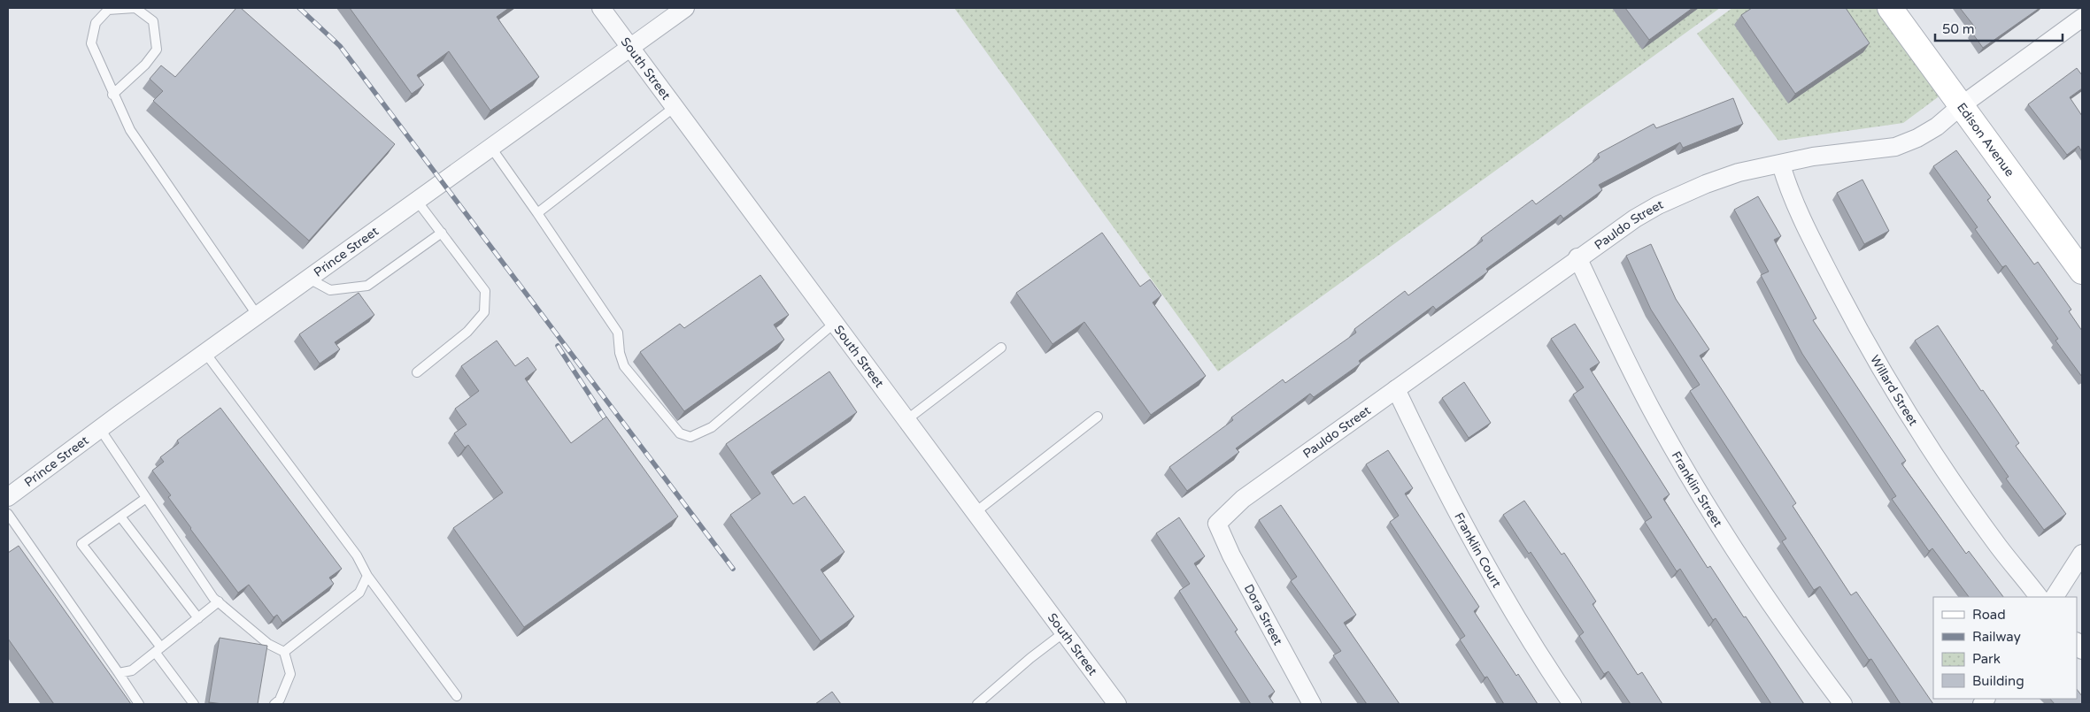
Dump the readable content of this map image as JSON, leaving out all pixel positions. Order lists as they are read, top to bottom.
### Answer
{
  "streets": {
    "street": [
      "South Street",
      "Edison Avenue",
      "Pauldo Street",
      "Prince Street",
      "Willard Street",
      "Franklin Street",
      "Franklin Court",
      "Dora Street"
    ]
  },
  "crossings": [
    ["South Street", "Prince Street"],
    ["Edison Avenue", "Pauldo Street"],
    ["Pauldo Street", "Willard Street"],
    ["Pauldo Street", "Franklin Street"],
    ["Pauldo Street", "Franklin Court"],
    ["Pauldo Street", "Dora Street"]
  ],
  "legend": [
    "Road",
    "Railway",
    "Park",
    "Building"
  ],
  "scale_bar": "50 m"
}
